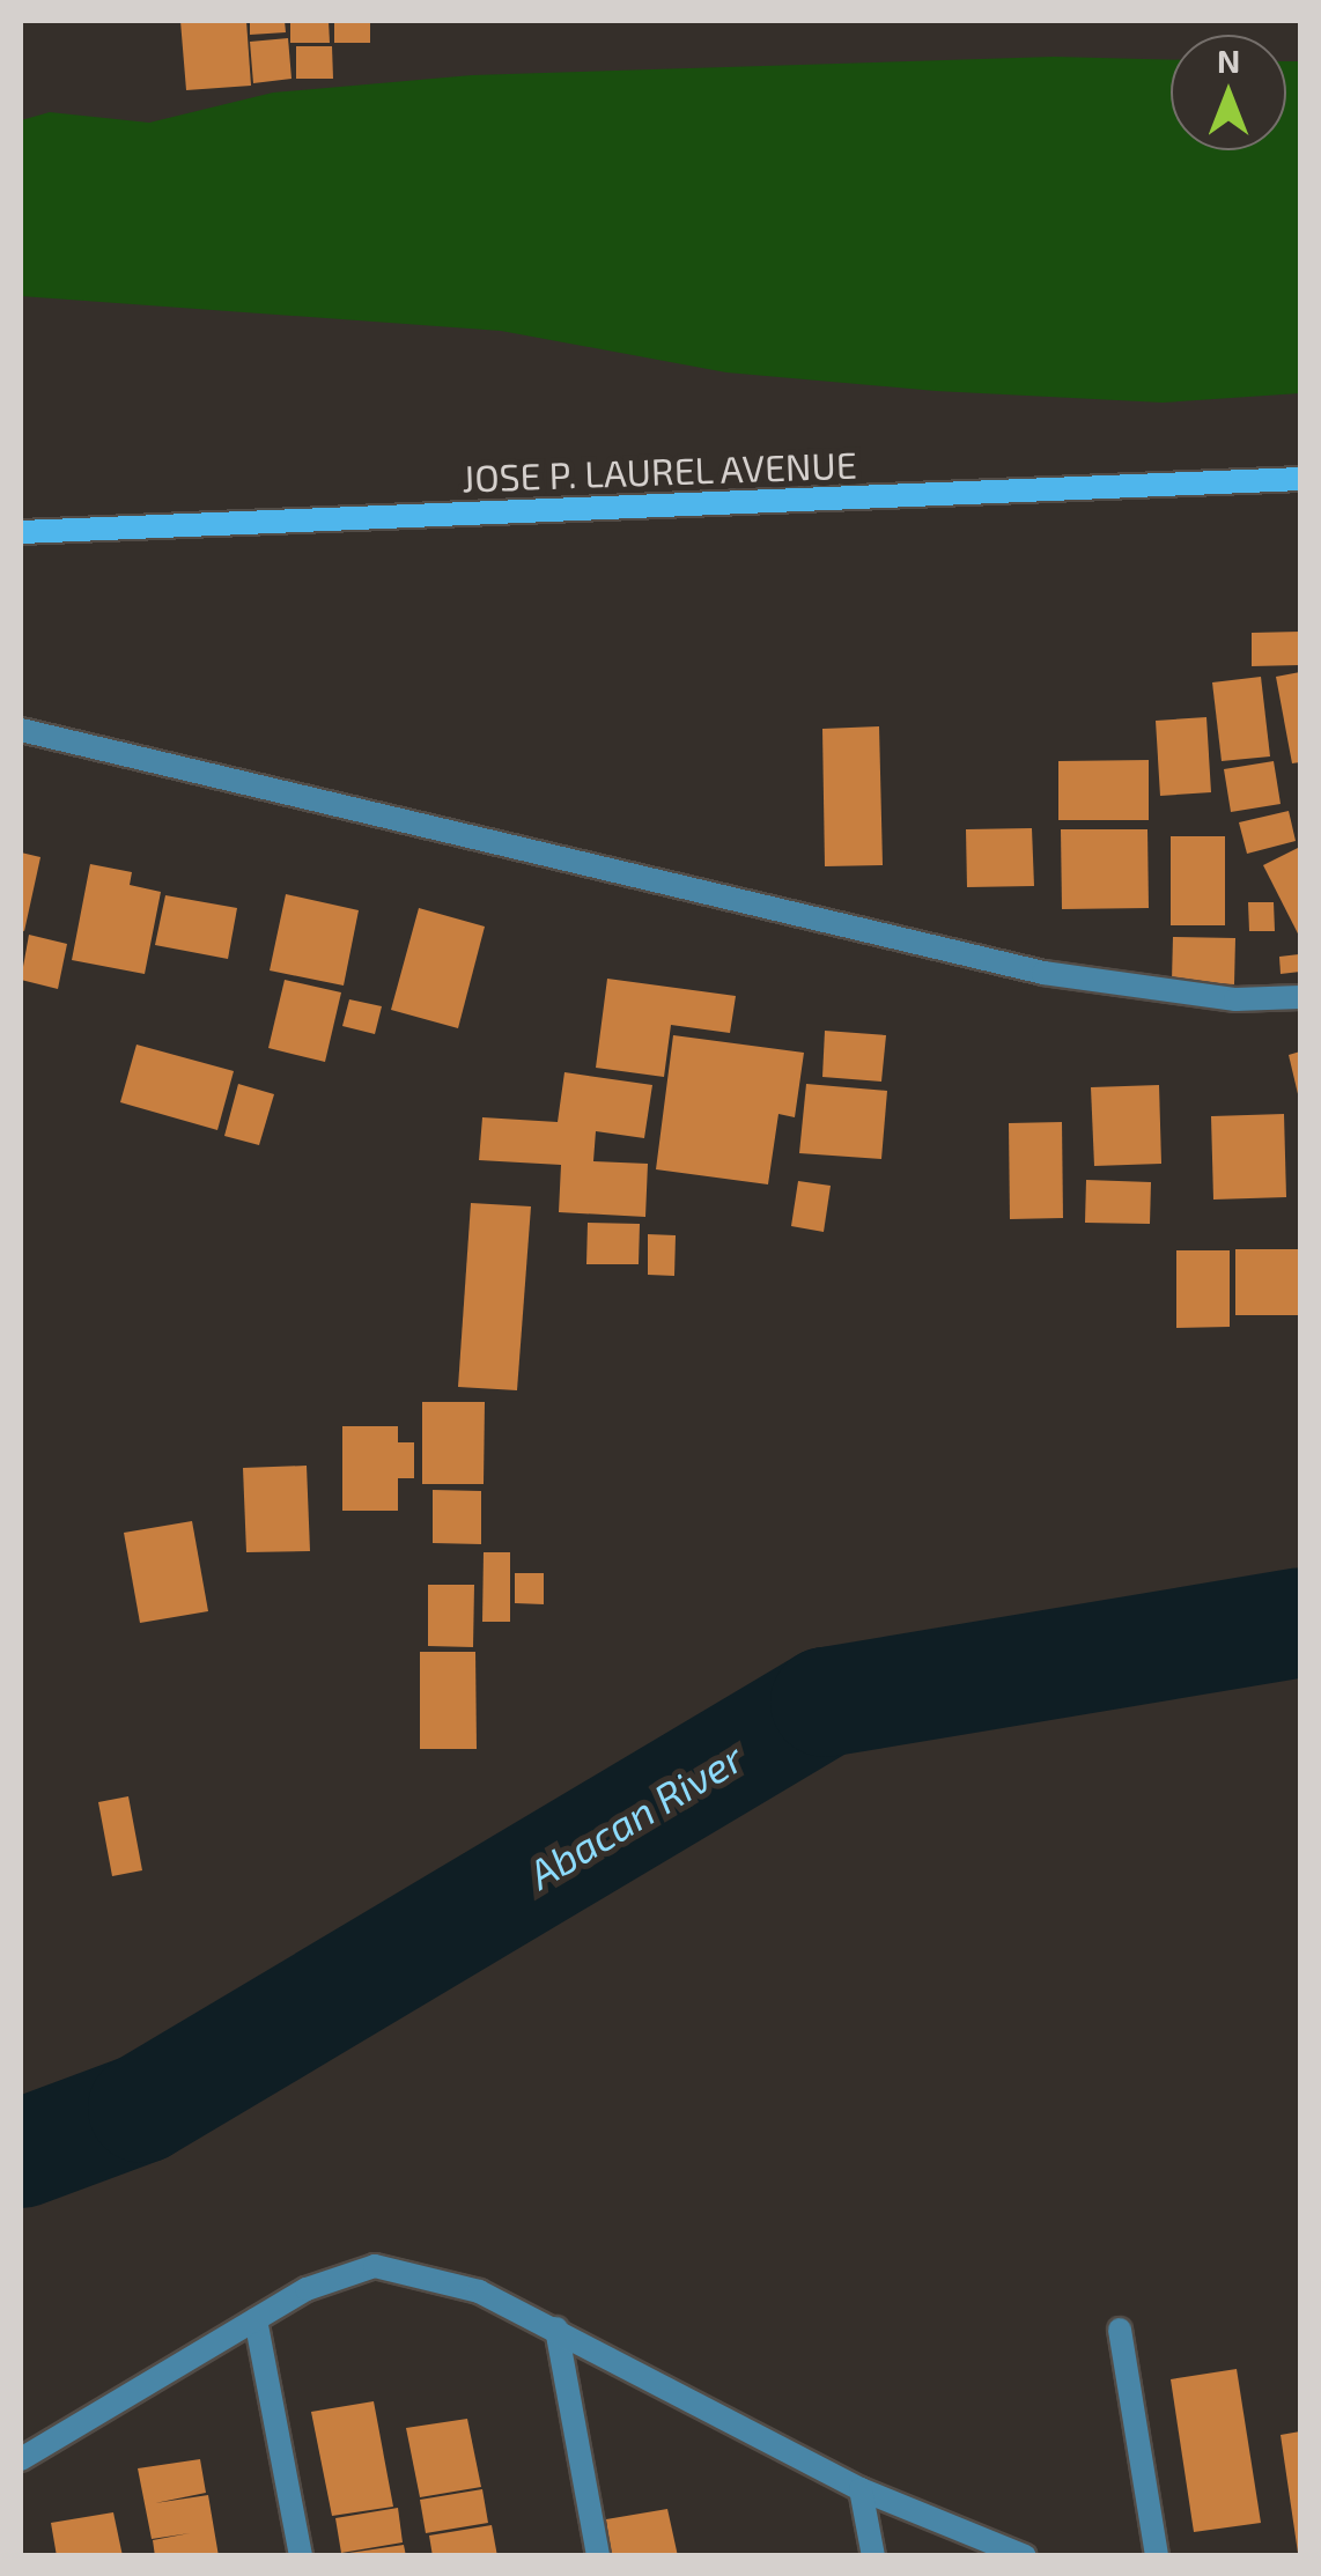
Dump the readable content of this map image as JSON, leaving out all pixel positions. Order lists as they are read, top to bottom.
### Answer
{
  "streets": {
    "street": ["JOSE P. LAUREL AVENUE"]
  },
  "water": ["Abacan River"],
  "north": "top"
}
